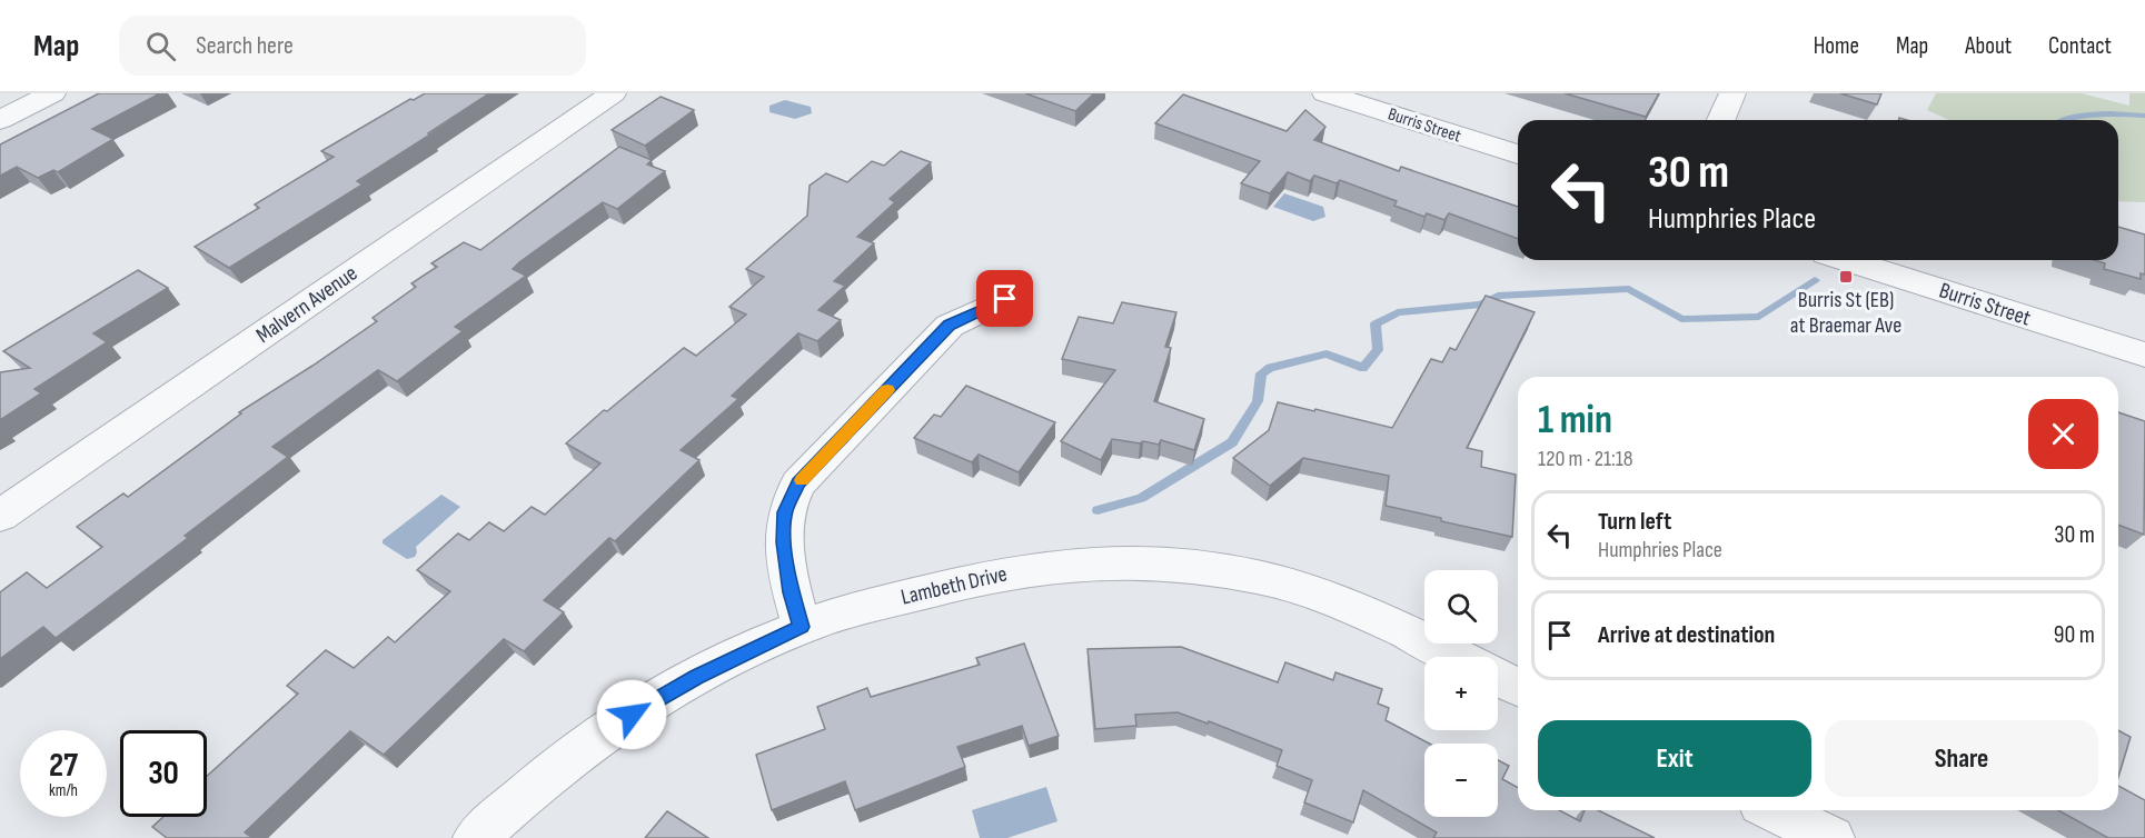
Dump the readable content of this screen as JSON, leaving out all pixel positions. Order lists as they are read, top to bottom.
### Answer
{
  "streets": {
    "street": ["Burris Street", "Malvern Avenue", "Lambeth Drive"]
  },
  "places": {
    "transit": ["Burris St (EB) at Braemar Ave"]
  },
  "page": {
    "header": "Map",
    "search": "Search here",
    "nav": [
      "Home",
      "Map",
      "About",
      "Contact"
    ],
    "turn": ["30 m", "Humphries Place"],
    "heading": ["1 min", "120 m · 21:18"],
    "list": [
      {
        "name": "Turn left",
        "note": "Humphries Place",
        "value": "30 m"
      },
      {
        "name": "Arrive at destination",
        "value": "90 m"
      }
    ],
    "map_buttons": ["+", "−"],
    "buttons": ["Exit", "Share"],
    "speed": "27 km/h",
    "limit": "30"
  }
}
